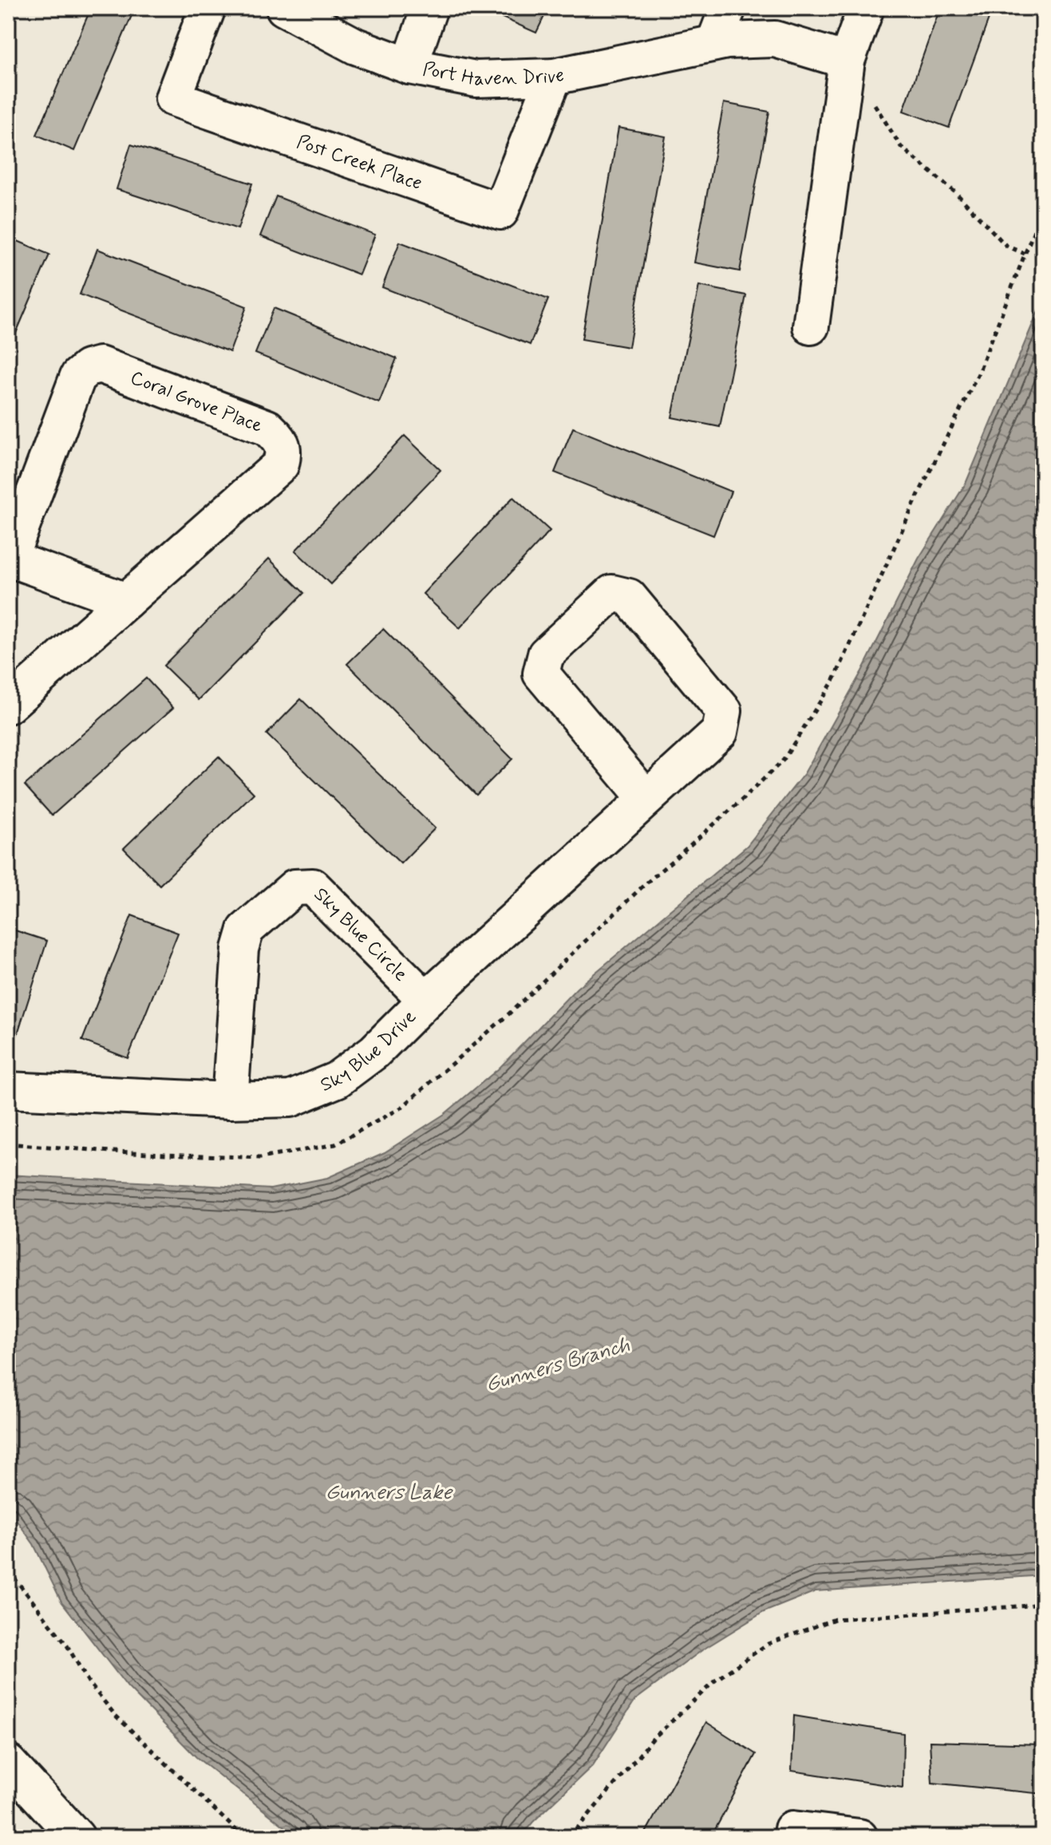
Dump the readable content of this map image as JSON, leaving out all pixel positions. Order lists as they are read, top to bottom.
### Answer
{
  "streets": {
    "street": [
      "Port Haven Drive",
      "Post Creek Place",
      "Coral Grove Place",
      "Sky Blue Circle",
      "Sky Blue Drive"
    ]
  },
  "crossings": [
    ["Port Haven Drive", "Post Creek Place"],
    ["Sky Blue Circle", "Sky Blue Drive"]
  ],
  "water": ["Gunners Branch", "Gunners Lake"]
}
